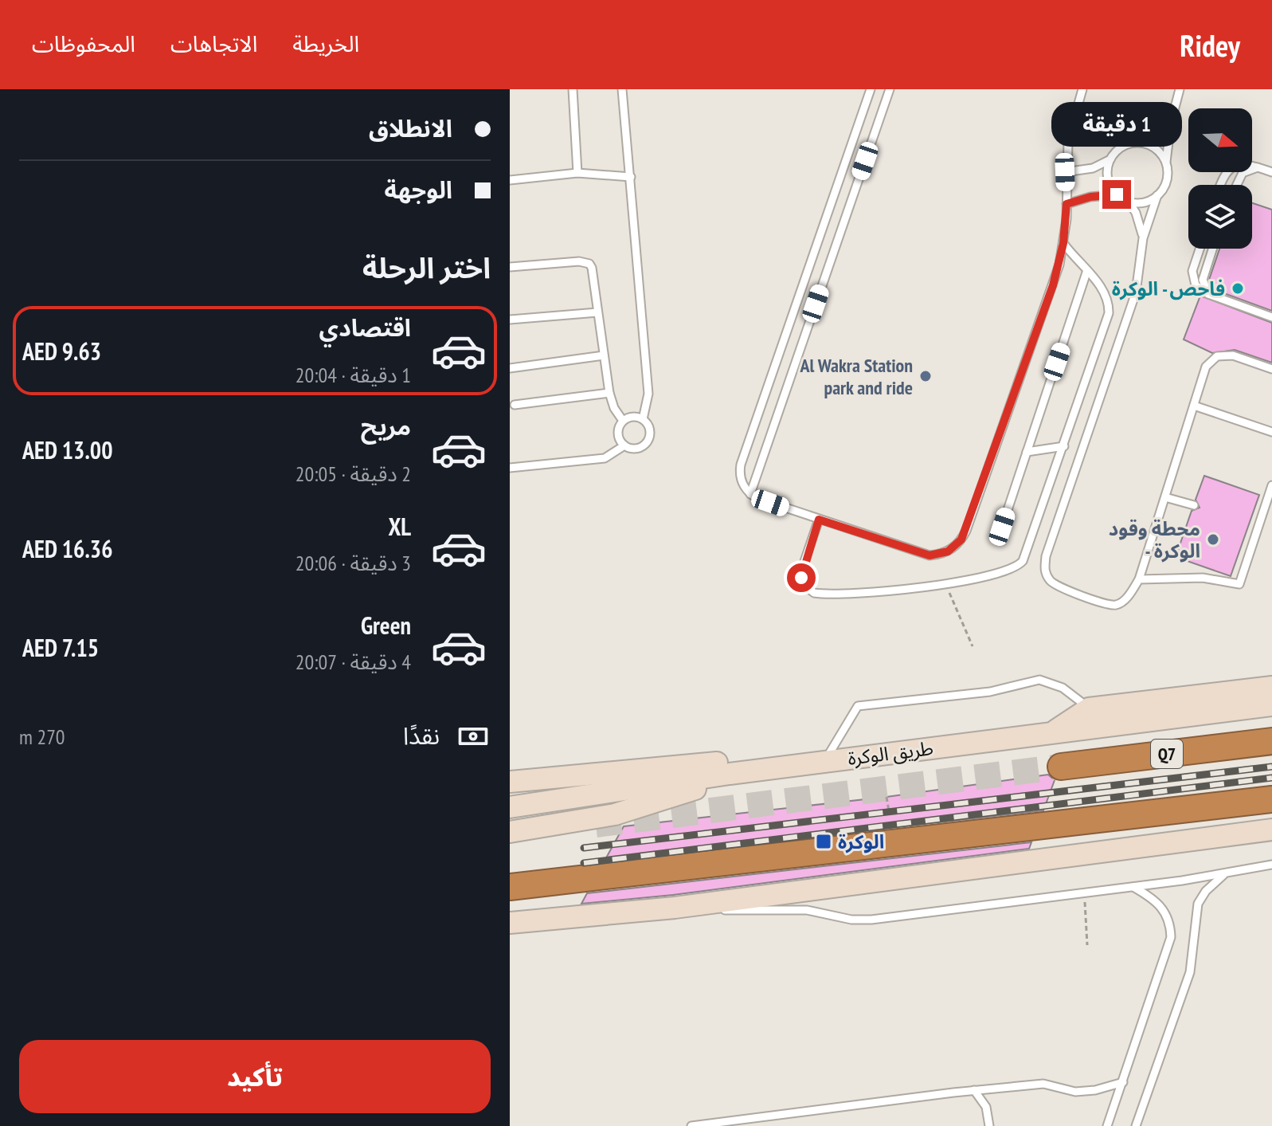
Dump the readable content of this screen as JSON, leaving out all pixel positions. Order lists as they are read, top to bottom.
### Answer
{
  "streets": {
    "highway": ["Q7"],
    "street": ["طريق الوكرة"]
  },
  "places": {
    "other": ["فاحص - الوكرة", "Al Wakra Station park and ride", "محطة وقود - الوكرة"],
    "transit": ["الوكرة"]
  },
  "north": "right",
  "page": {
    "header": "Ridey",
    "nav": ["الخريطة", "الاتجاهات", "المحفوظات"],
    "banner": ["الانطلاق", "الوجهة"],
    "bubble": "1 دقيقة",
    "heading": "اختر الرحلة",
    "list": [
      {
        "name": "اقتصادي",
        "note": "1 دقيقة · 20:04",
        "value": "AED 9.63"
      },
      {
        "name": "مريح",
        "note": "2 دقيقة · 20:05",
        "value": "AED 13.00"
      },
      {
        "name": "XL",
        "note": "3 دقيقة · 20:06",
        "value": "AED 16.36"
      },
      {
        "name": "Green",
        "note": "4 دقيقة · 20:07",
        "value": "AED 7.15"
      }
    ],
    "pay": ["نقدًا", "270 m"],
    "buttons": "تأكيد"
  }
}
